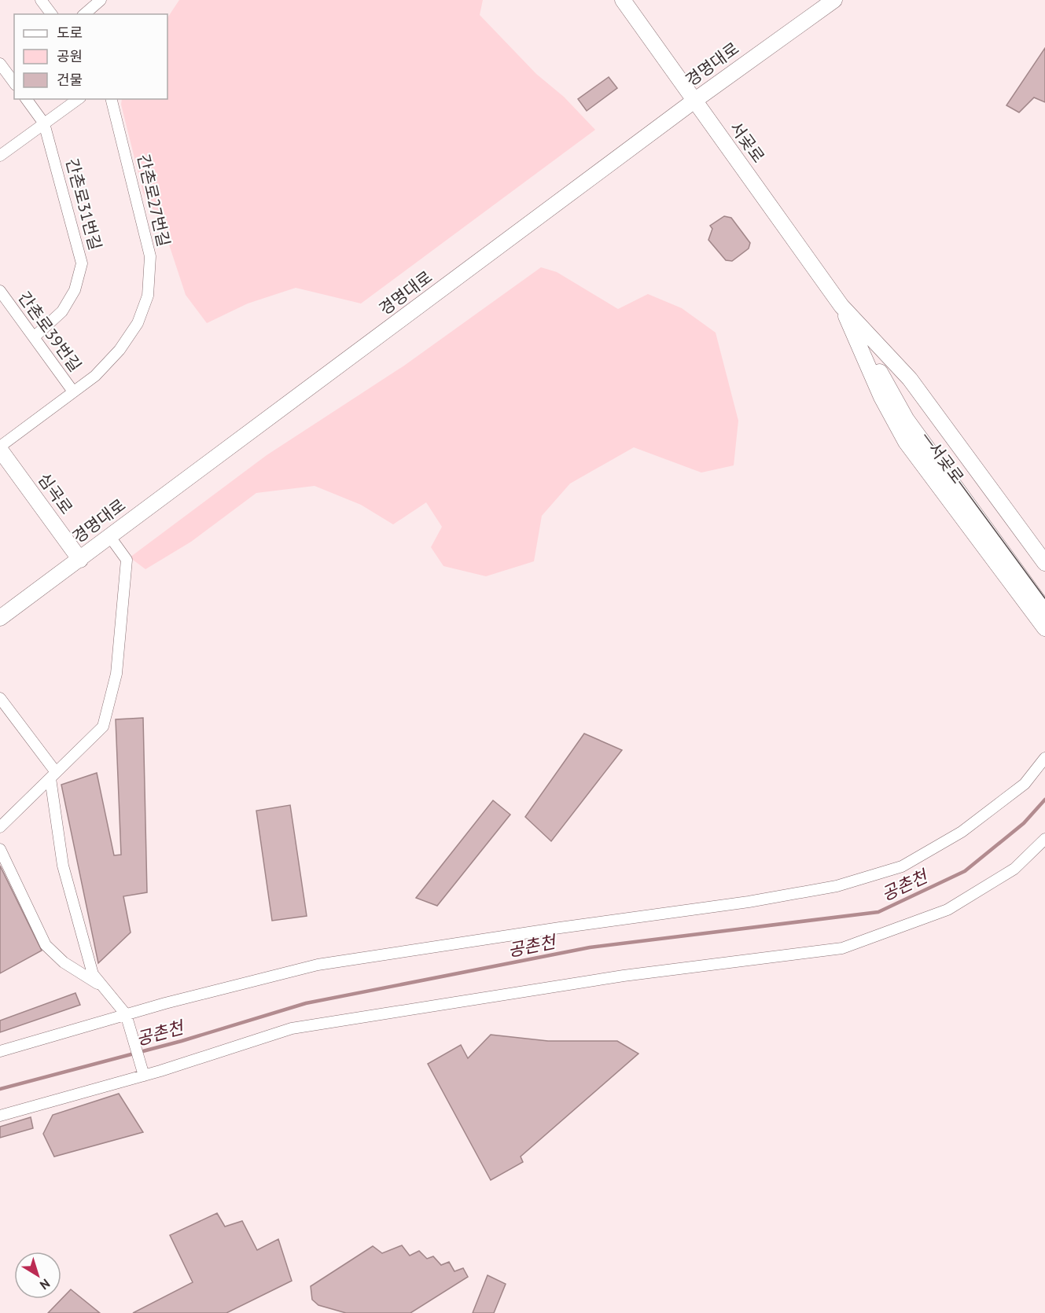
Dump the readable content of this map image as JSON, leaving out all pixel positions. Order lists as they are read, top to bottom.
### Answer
{
  "streets": {
    "main road": ["경명대로", "서곶로", "심곡로"],
    "street": ["간촌로27번길", "간촌로31번길", "간촌로39번길"]
  },
  "crossings": [
    ["경명대로", "서곶로"],
    ["경명대로", "심곡로"],
    ["간촌로27번길", "간촌로39번길"],
    ["간촌로27번길", "심곡로"],
    ["간촌로31번길", "간촌로39번길"]
  ],
  "water": ["공촌천"],
  "legend": ["도로", "공원", "건물"],
  "north": "bottom right"
}
